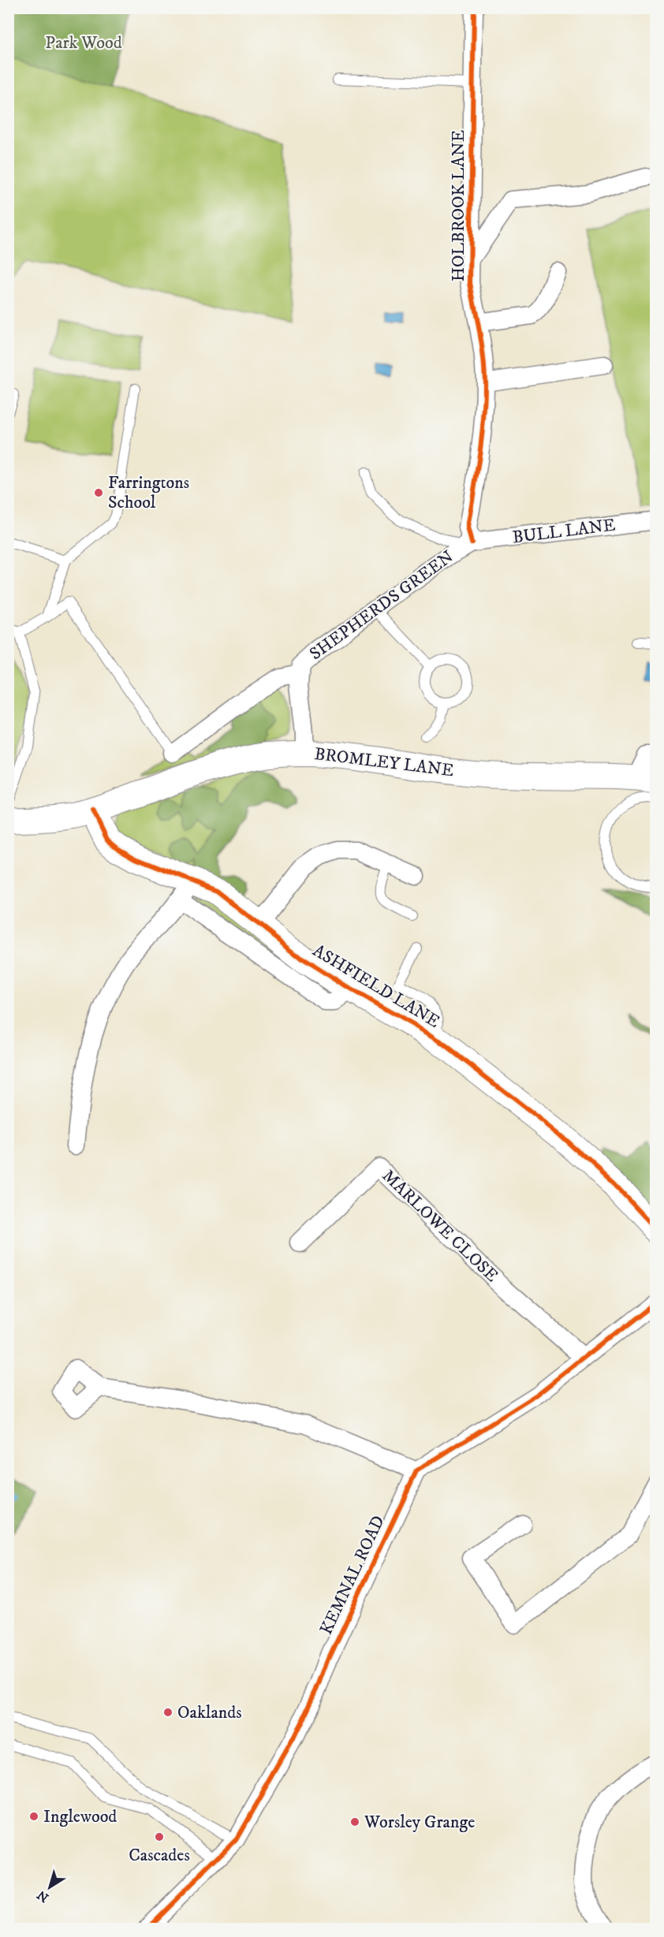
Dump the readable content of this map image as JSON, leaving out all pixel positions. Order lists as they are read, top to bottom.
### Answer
{
  "streets": {
    "street": [
      "HOLBROOK LANE",
      "BULL LANE",
      "SHEPHERDS GREEN",
      "BROMLEY LANE",
      "ASHFIELD LANE",
      "MARLOWE CLOSE",
      "KEMNAL ROAD"
    ]
  },
  "crossings": [
    ["HOLBROOK LANE", "BULL LANE"],
    ["HOLBROOK LANE", "SHEPHERDS GREEN"],
    ["BULL LANE", "SHEPHERDS GREEN"],
    ["SHEPHERDS GREEN", "BROMLEY LANE"],
    ["BROMLEY LANE", "ASHFIELD LANE"]
  ],
  "parks": ["Park Wood"],
  "places": [
    "Farringtons School",
    "Oaklands",
    "Inglewood",
    "Worsley Grange",
    "Cascades"
  ],
  "north": "bottom left"
}
